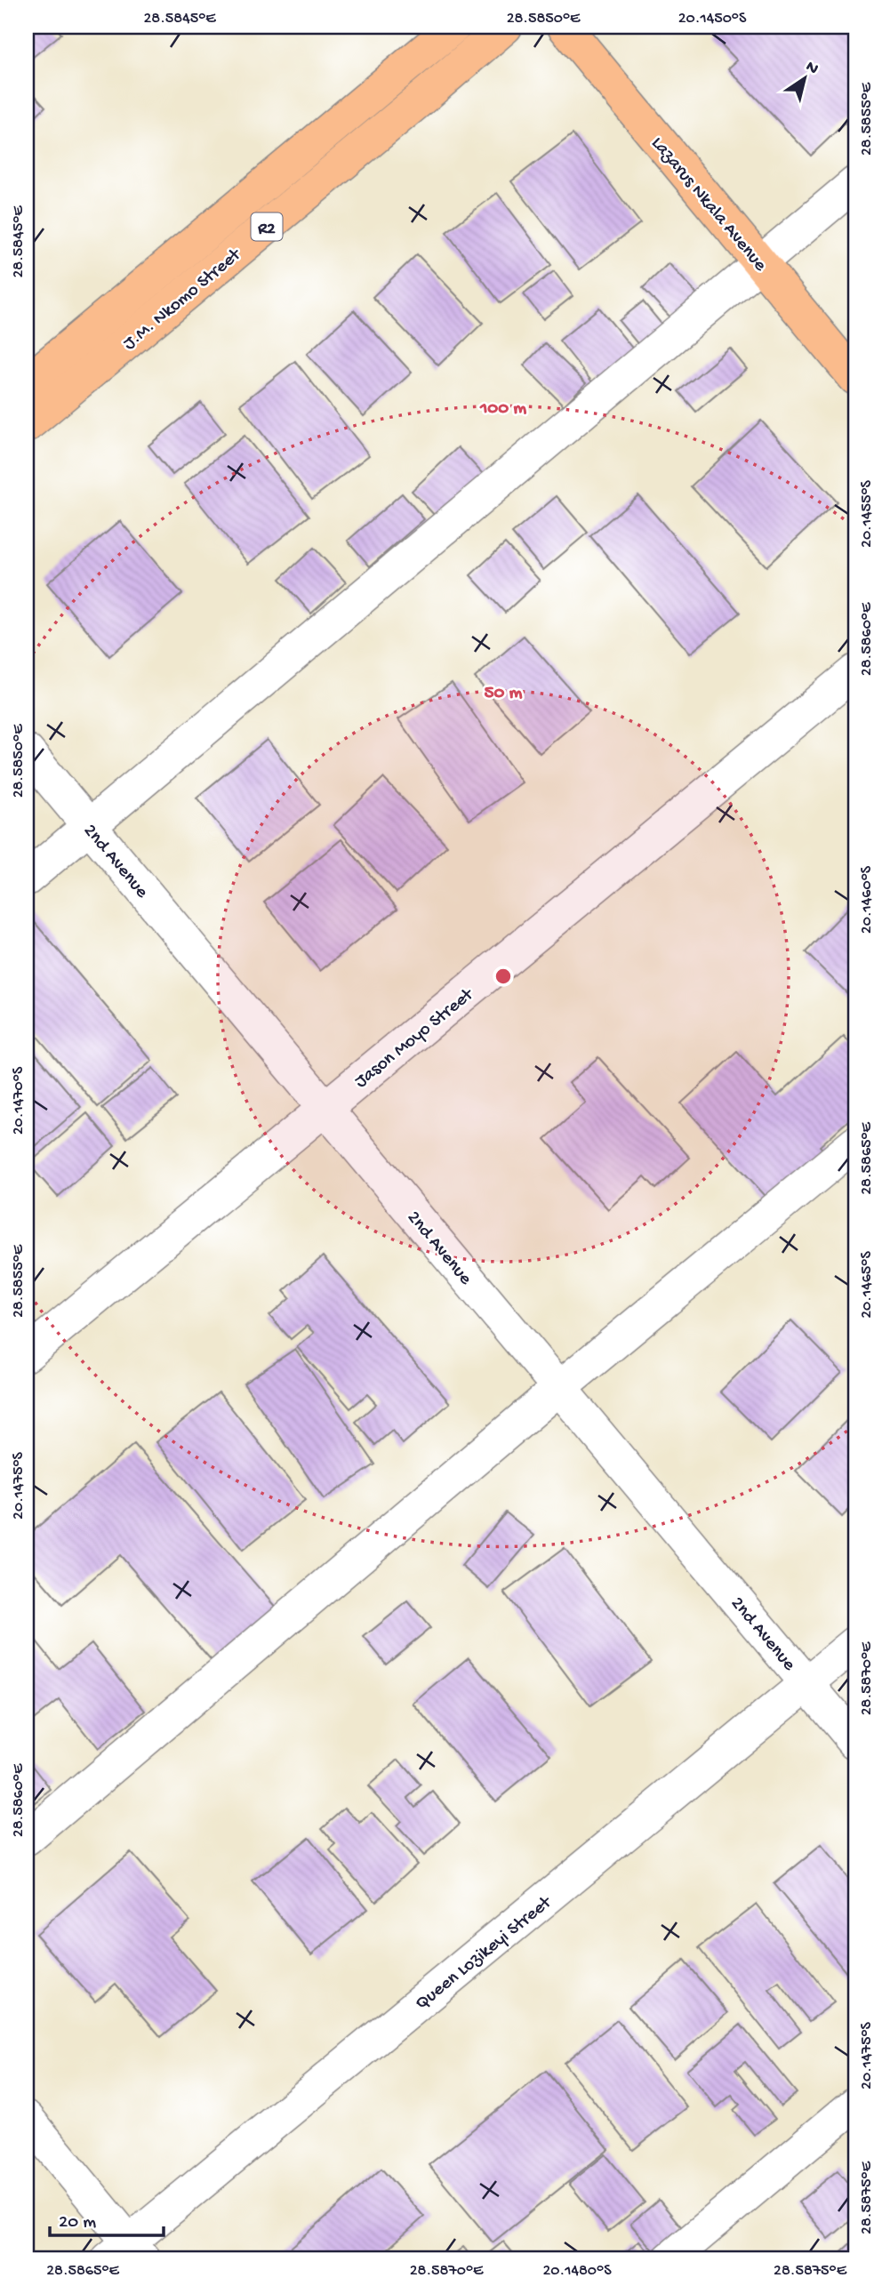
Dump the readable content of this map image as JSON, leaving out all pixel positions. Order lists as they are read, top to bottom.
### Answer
{
  "streets": {
    "highway": ["Lazarus Nkala Avenue", "R2", "J.M. Nkomo Street"],
    "street": ["2nd Avenue", "Jason Moyo Street", "Queen Lozikeyi Street"]
  },
  "crossings": [
    ["2nd Avenue", "Jason Moyo Street"],
    ["2nd Avenue", "Queen Lozikeyi Street"]
  ],
  "scale_bar": "20 m",
  "north": "top right",
  "coordinates": [
    "28.5845°E",
    "28.5850°E",
    "20.1450°S",
    "28.5855°E",
    "20.1455°S",
    "28.5860°E",
    "20.1460°S",
    "20.1470°S",
    "28.5865°E",
    "20.1465°S",
    "20.1475°S",
    "28.5870°E",
    "28.5875°E",
    "20.1480°S"
  ],
  "rings": ["100 m", "50 m"]
}
